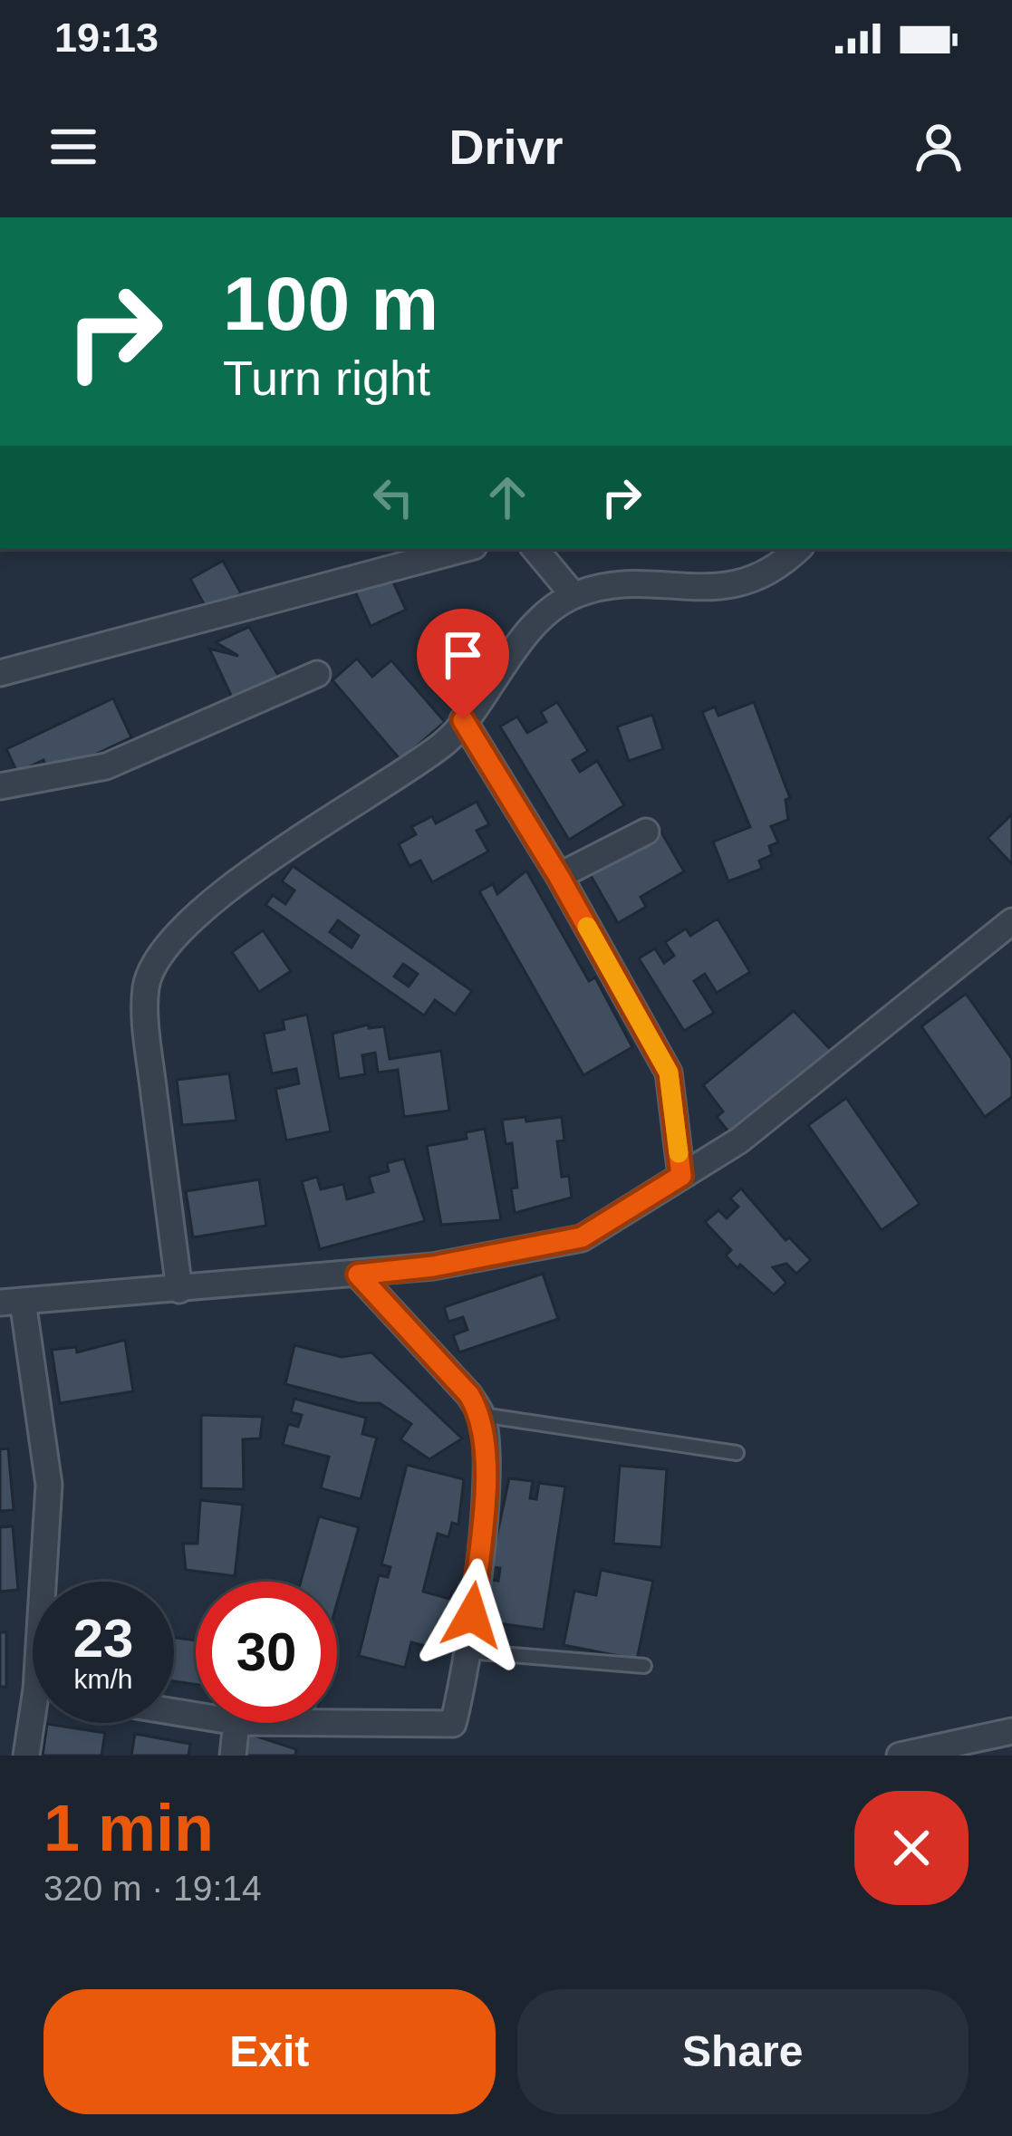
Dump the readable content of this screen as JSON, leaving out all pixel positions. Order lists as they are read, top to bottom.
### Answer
{
  "page": {
    "status": "19:13",
    "header": "Drivr",
    "turn": ["100 m", "Turn right"],
    "speed": "23 km/h",
    "limit": "30",
    "heading": ["1 min", "320 m · 19:14"],
    "buttons": ["Exit", "Share"]
  }
}
